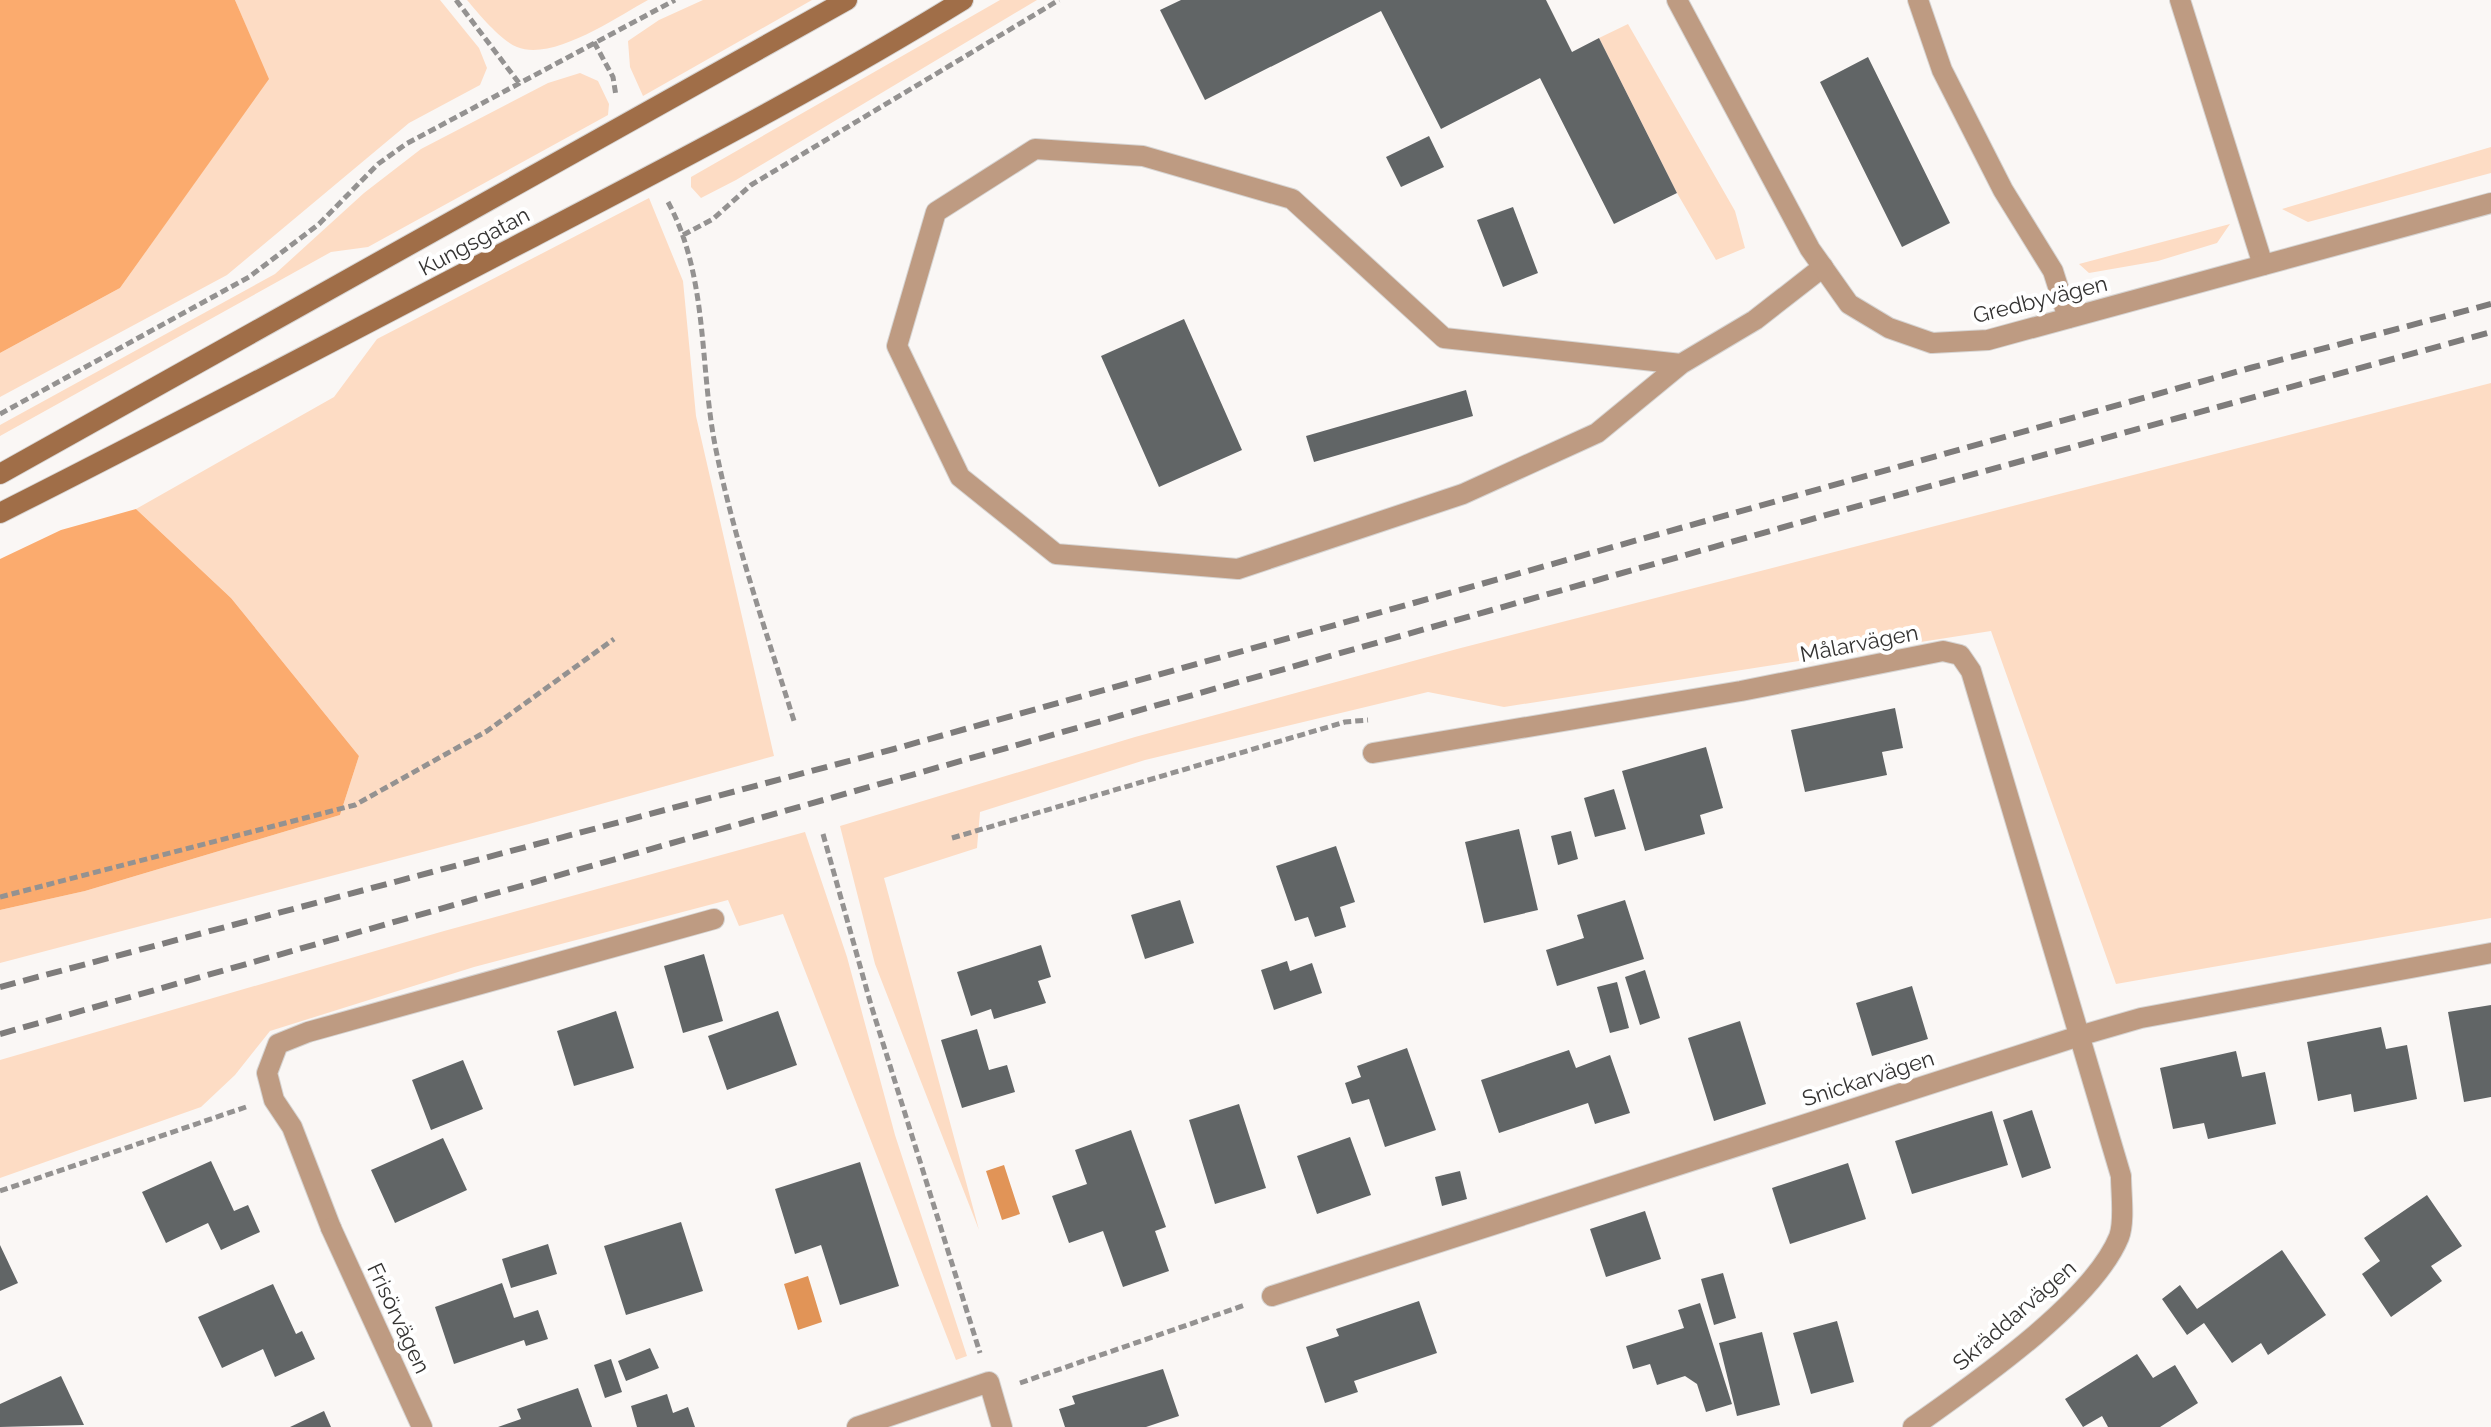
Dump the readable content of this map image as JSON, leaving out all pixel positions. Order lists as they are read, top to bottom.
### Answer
{
  "streets": {
    "main road": ["Kungsgatan"],
    "street": [
      "Gredbyvägen",
      "Målarvägen",
      "Snickarvägen",
      "Skräddarvägen",
      "Frisörvägen"
    ]
  },
  "crossings": [
    ["Målarvägen", "Snickarvägen"],
    ["Målarvägen", "Skräddarvägen"],
    ["Snickarvägen", "Skräddarvägen"]
  ]
}
